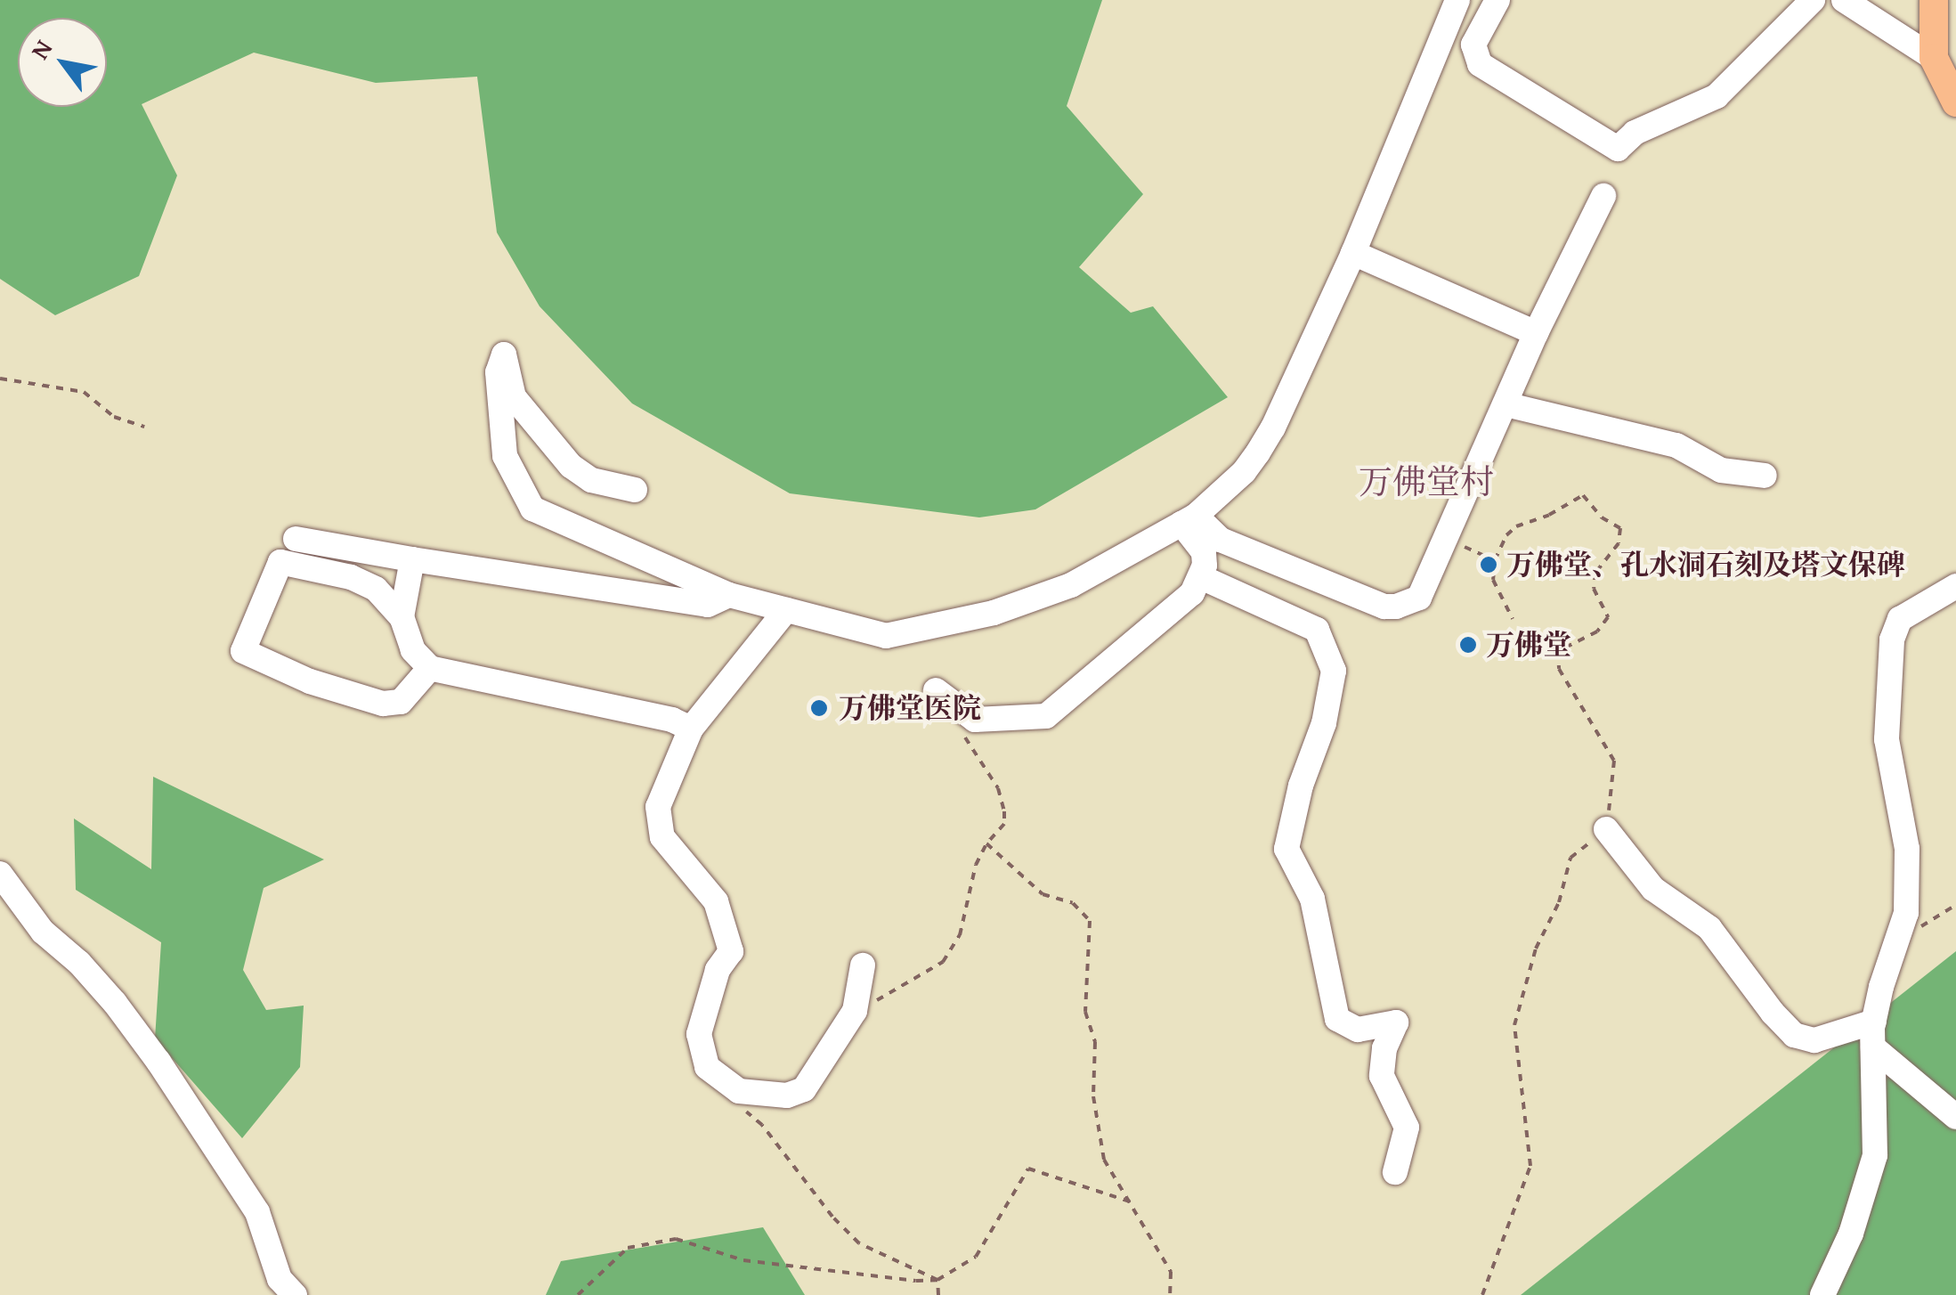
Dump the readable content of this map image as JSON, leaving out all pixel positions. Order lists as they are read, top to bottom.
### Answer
{
  "districts": ["万佛堂村"],
  "places": ["万佛堂、孔水洞石刻及塔文保碑", "万佛堂", "万佛堂医院"],
  "north": "top left"
}
